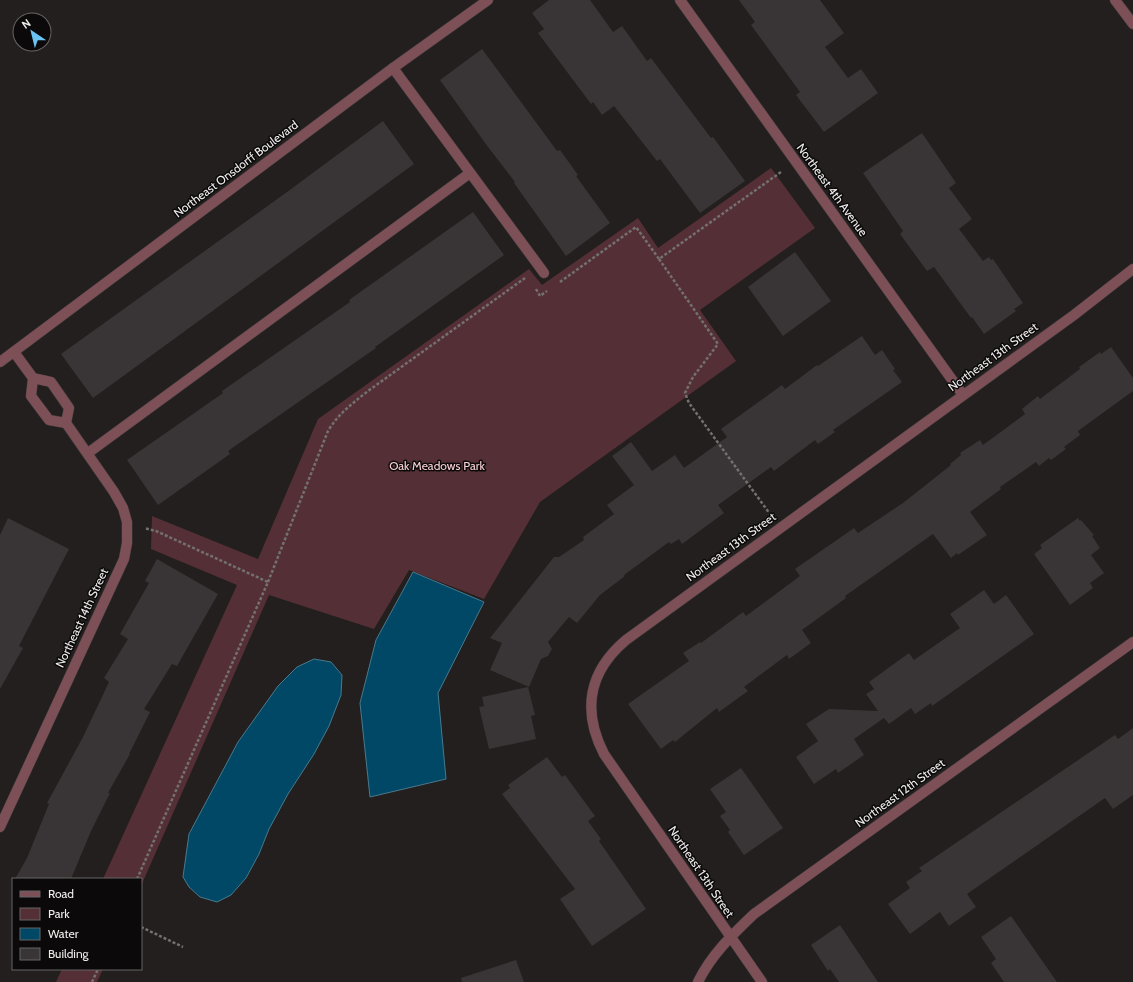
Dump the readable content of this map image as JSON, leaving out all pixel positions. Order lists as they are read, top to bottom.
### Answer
{
  "streets": {
    "street": [
      "Northeast Onsdorff Boulevard",
      "Northeast 4th Avenue",
      "Northeast 13th Street",
      "Northeast 14th Street",
      "Northeast 12th Street"
    ]
  },
  "crossings": [
    ["Northeast 4th Avenue", "Northeast 13th Street"],
    ["Northeast 13th Street", "Northeast 12th Street"]
  ],
  "parks": ["Oak Meadows Park"],
  "legend": [
    "Road",
    "Park",
    "Water",
    "Building"
  ],
  "north": "top left"
}
